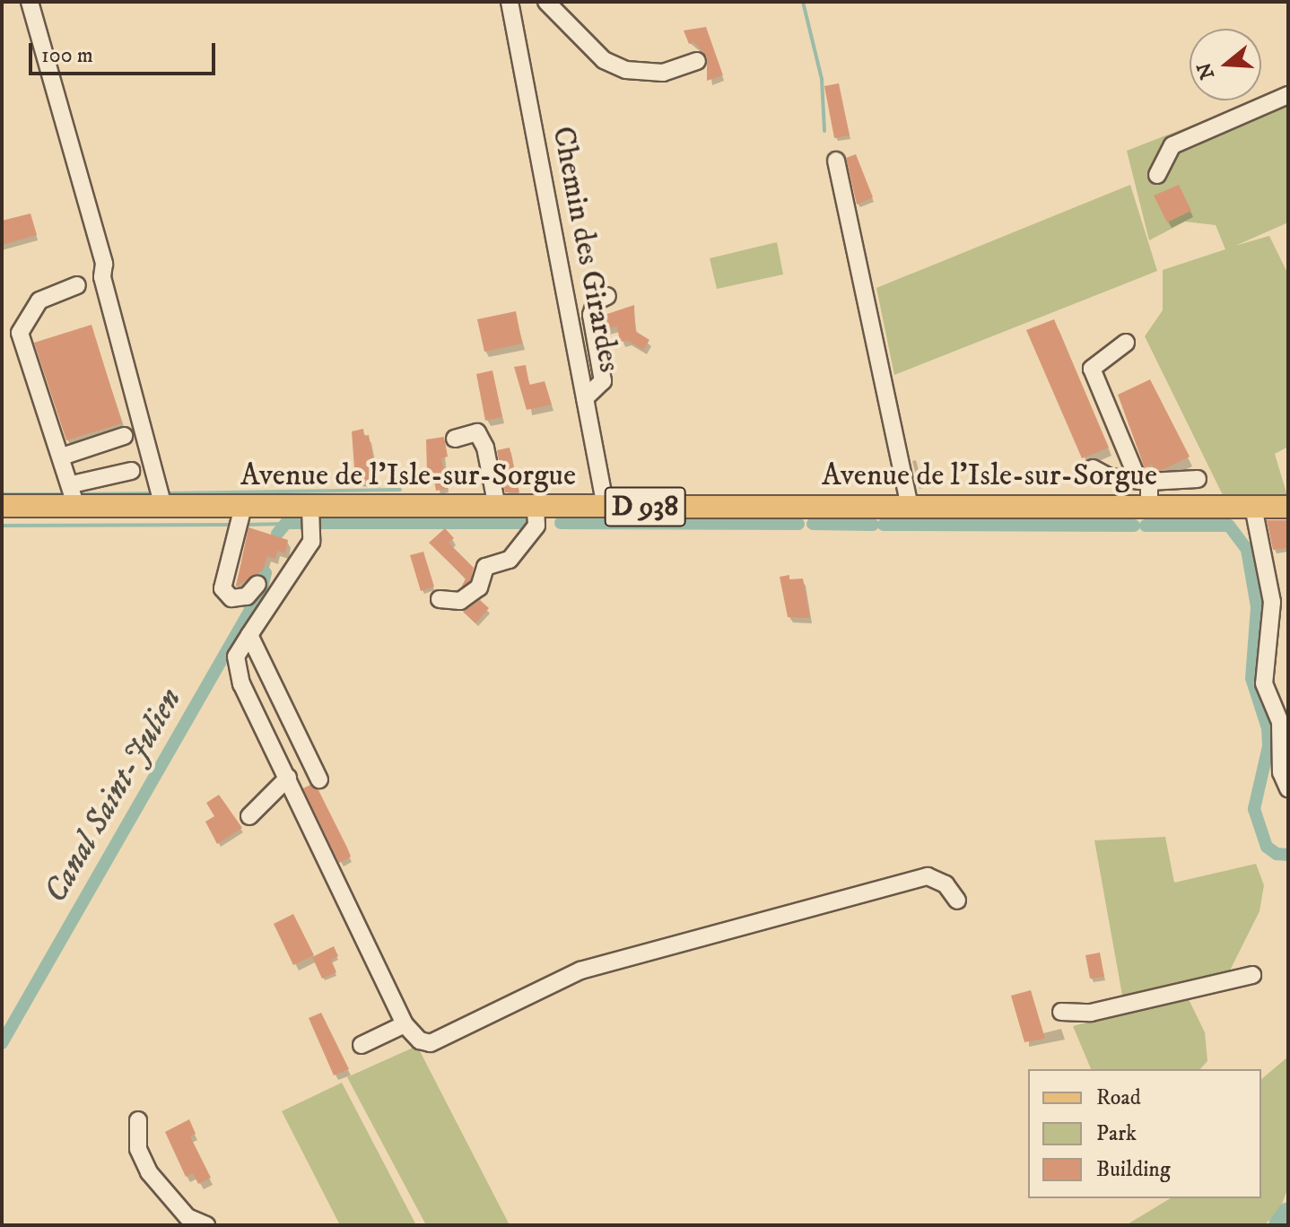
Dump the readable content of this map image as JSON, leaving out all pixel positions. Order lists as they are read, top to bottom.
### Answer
{
  "streets": {
    "main road": ["Avenue de l'Isle-sur-Sorgue", "D 938"],
    "street": ["Chemin des Girardes"]
  },
  "crossings": [
    ["Chemin des Girardes", "Avenue de l'Isle-sur-Sorgue"]
  ],
  "water": ["Canal Saint-Julien"],
  "legend": ["Road", "Park", "Building"],
  "scale_bar": "100 m",
  "north": "left"
}
